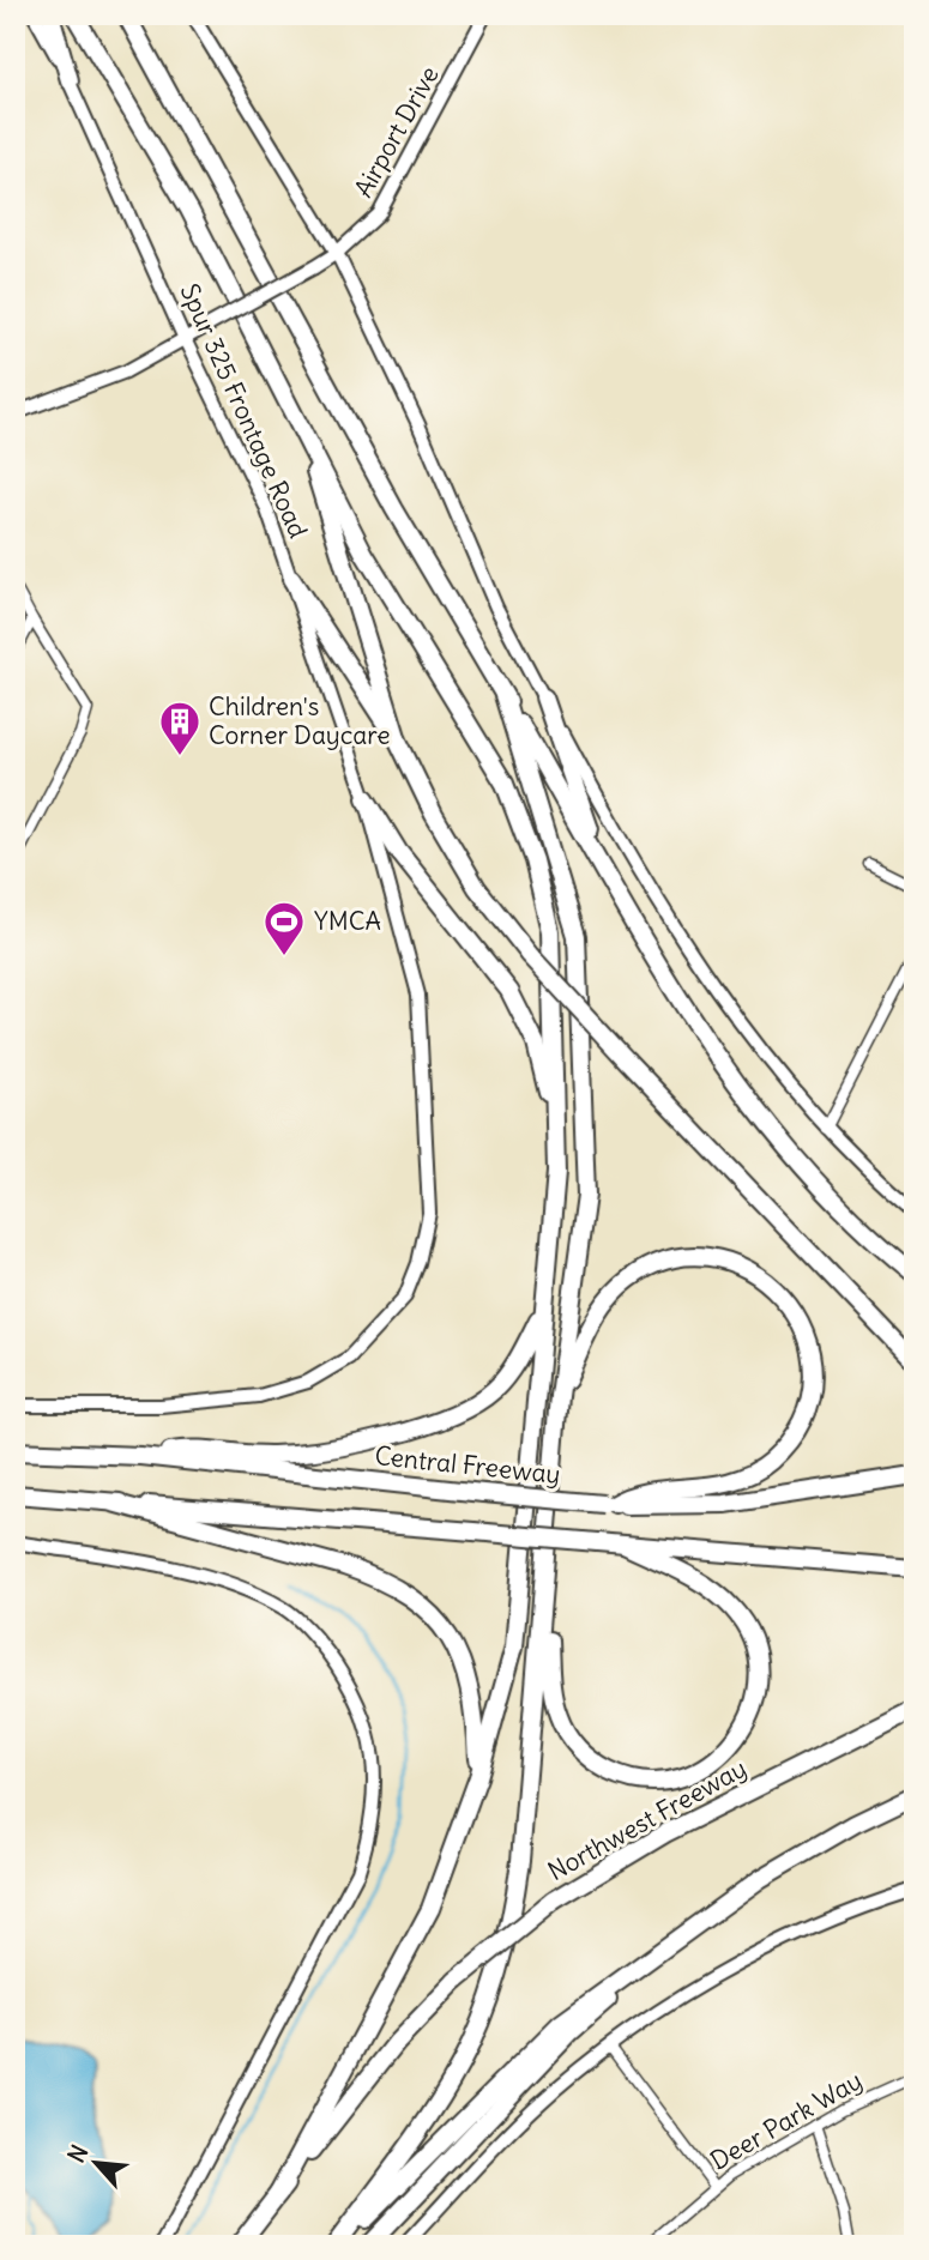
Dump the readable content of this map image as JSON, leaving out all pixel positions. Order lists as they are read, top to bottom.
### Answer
{
  "streets": {
    "highway": ["Central Freeway", "Northwest Freeway"],
    "main road": ["Airport Drive", "Spur 325 Frontage Road"],
    "street": ["Deer Park Way"]
  },
  "crossings": [
    ["Airport Drive", "Spur 325 Frontage Road"]
  ],
  "places": {
    "building": ["Children's Corner Daycare"],
    "sports": ["YMCA"]
  },
  "north": "top left"
}
